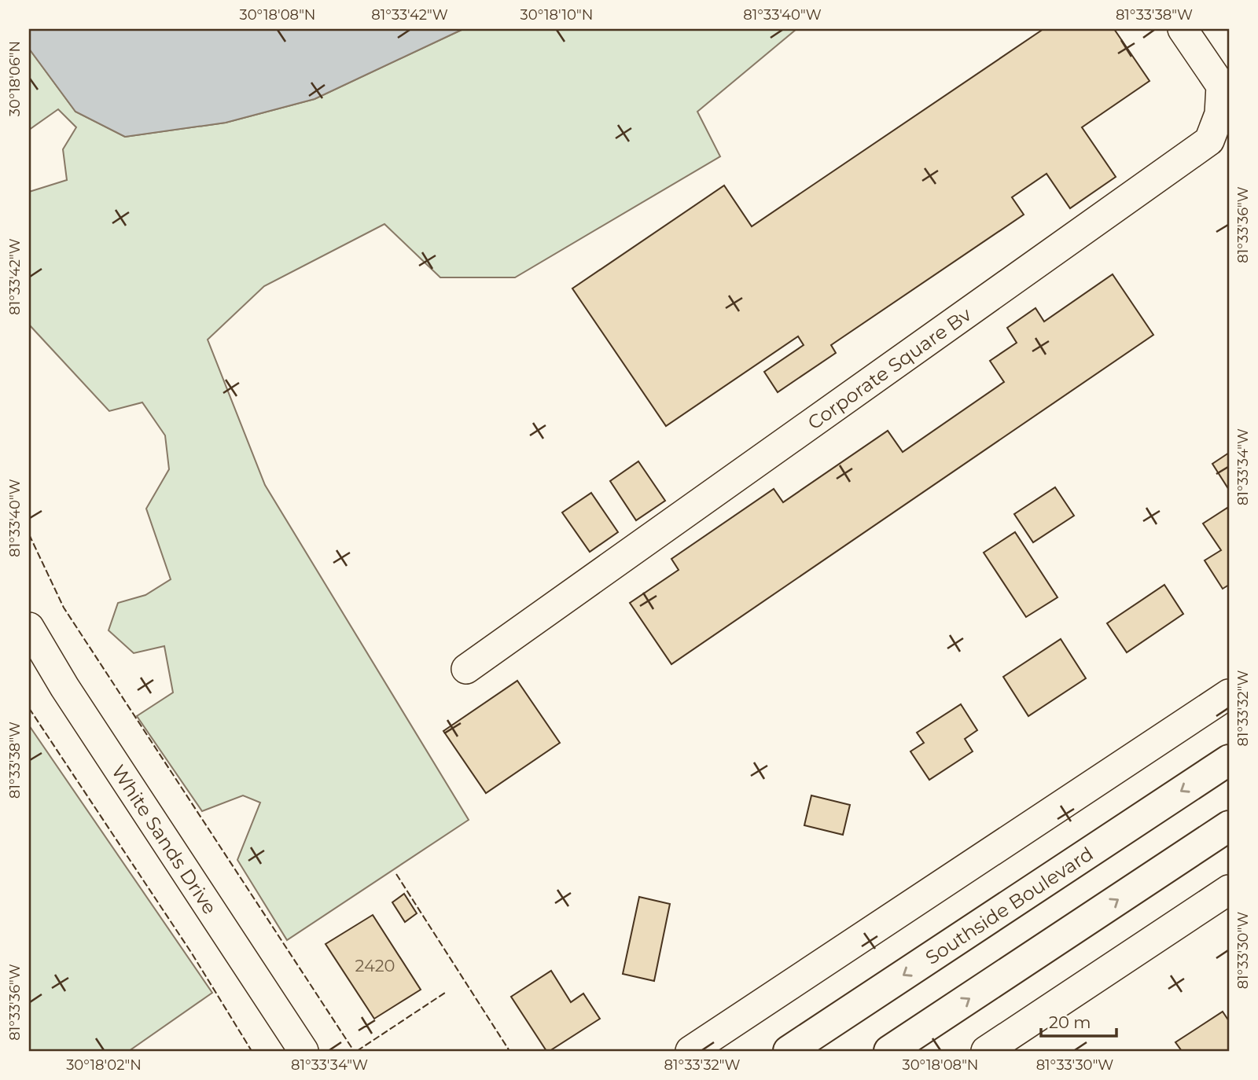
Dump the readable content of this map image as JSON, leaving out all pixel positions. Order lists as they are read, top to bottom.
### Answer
{
  "streets": {
    "highway": ["Southside Boulevard"],
    "street": ["Corporate Square Bv", "White Sands Drive"]
  },
  "house_numbers": ["2420"],
  "scale_bar": "20 m",
  "coordinates": [
    "30°18'08\"N",
    "81°33'42\"W",
    "30°18'10\"N",
    "81°33'40\"W",
    "81°33'38\"W",
    "30°18'06\"N",
    "81°33'36\"W",
    "81°33'34\"W",
    "81°33'32\"W",
    "81°33'30\"W",
    "30°18'02\"N"
  ]
}
